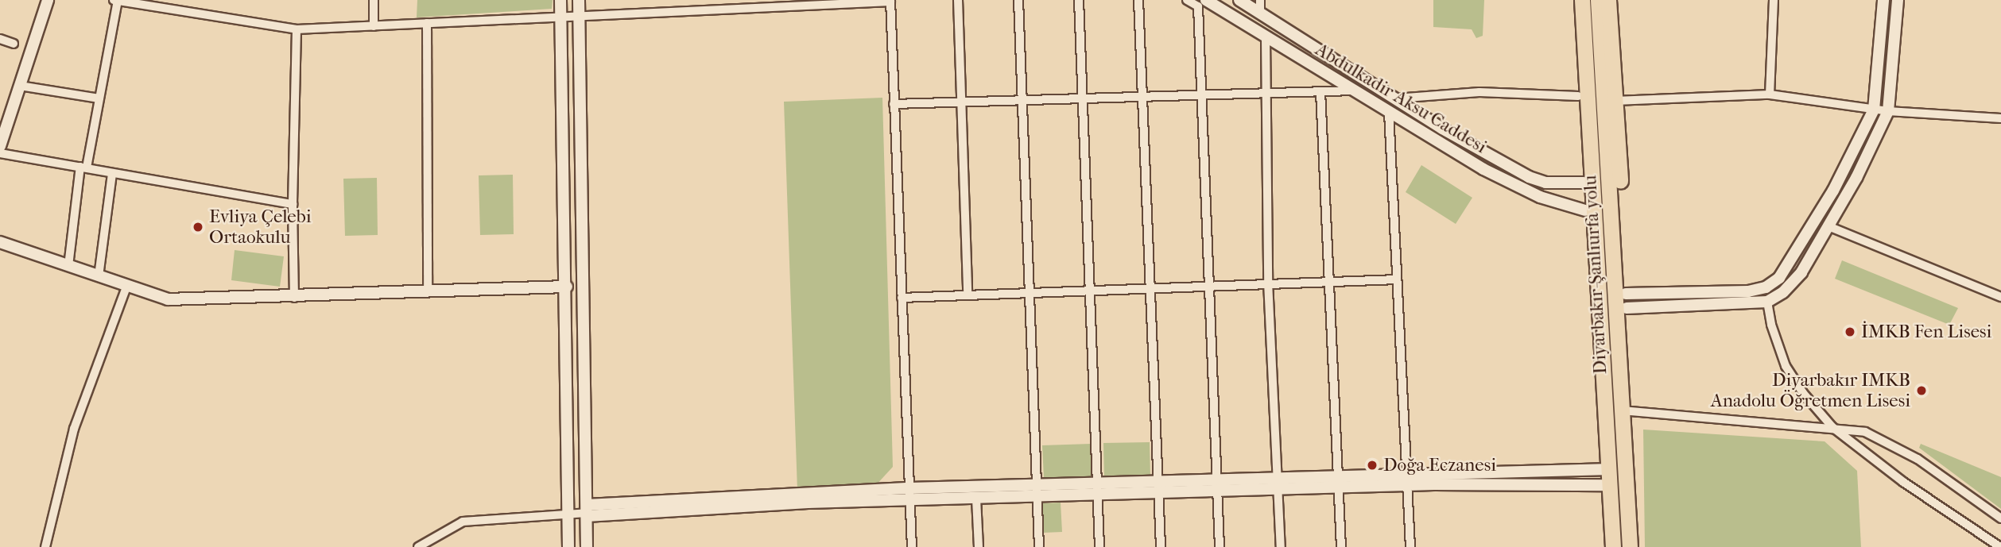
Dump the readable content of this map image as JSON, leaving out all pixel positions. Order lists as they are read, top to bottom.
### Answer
{
  "streets": {
    "highway": ["Diyarbakır-Şanlıurfa yolu"],
    "main road": ["Abdulkadir Aksu Caddesi"]
  },
  "places": [
    "Evliya Çelebi Ortaokulu",
    "İMKB Fen Lisesi",
    "Diyarbakır IMKB Anadolu Öğretmen Lisesi",
    "Doğa Eczanesi"
  ]
}
